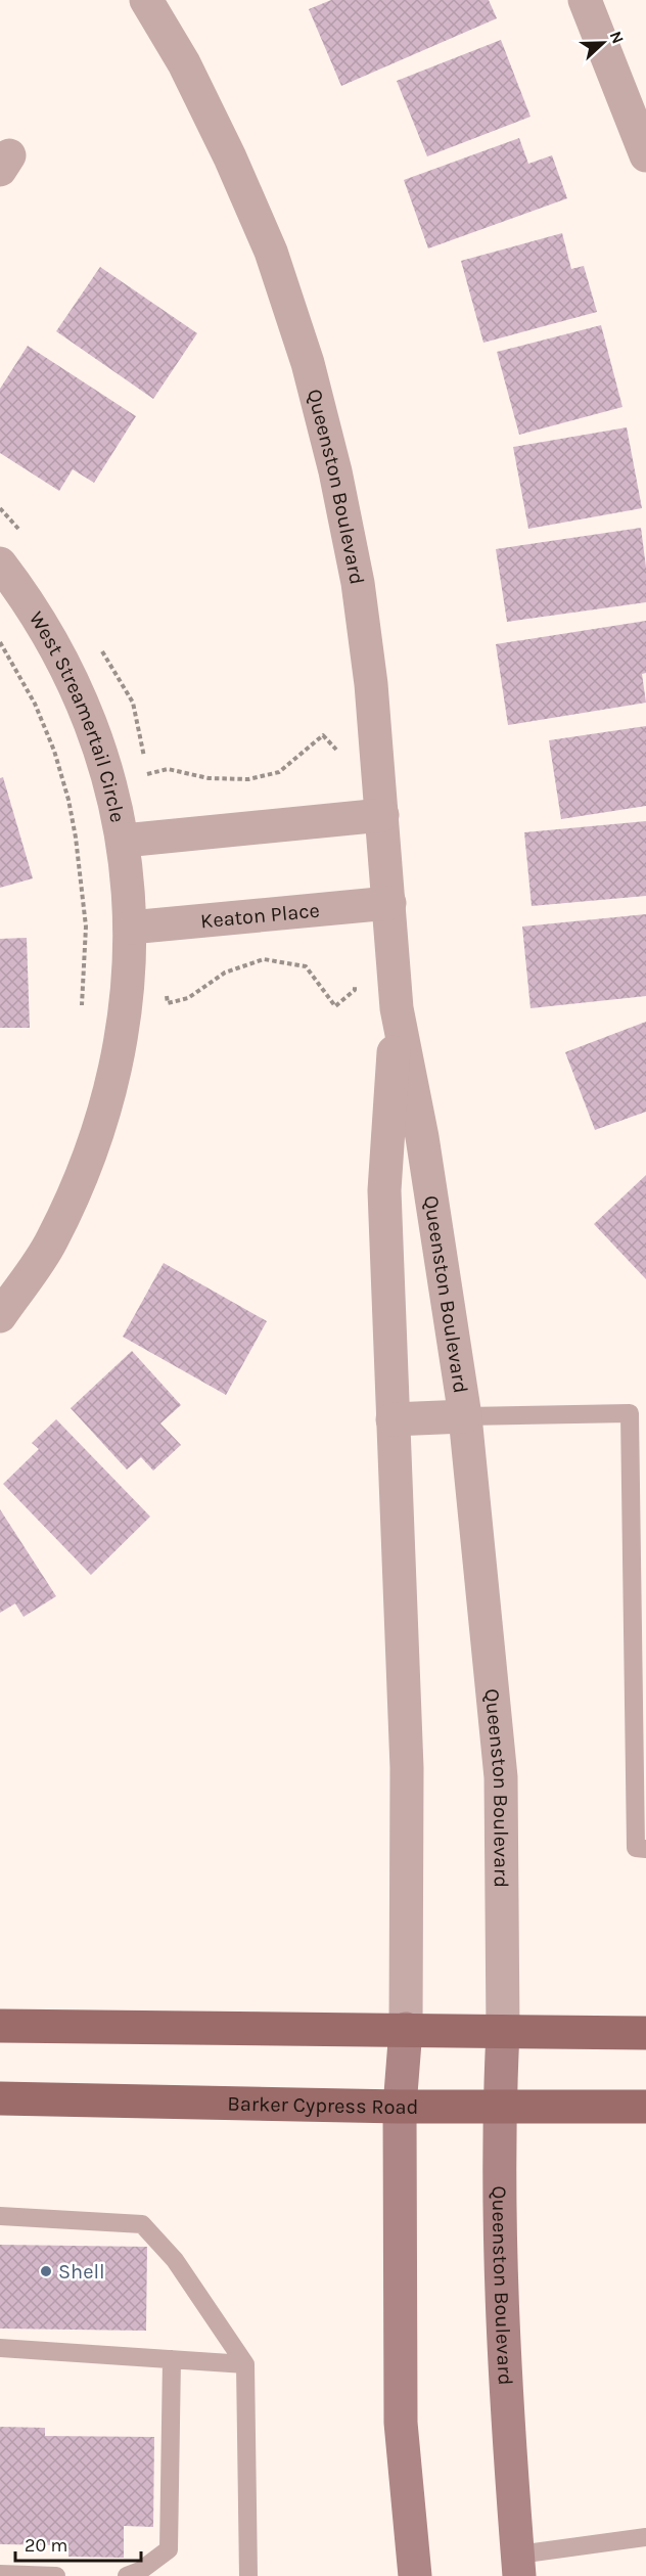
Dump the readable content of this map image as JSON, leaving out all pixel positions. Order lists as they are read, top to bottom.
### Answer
{
  "streets": {
    "main road": ["Queenston Boulevard", "Barker Cypress Road"],
    "street": ["West Streamertail Circle", "Keaton Place"]
  },
  "crossings": [
    ["Queenston Boulevard", "Keaton Place"],
    ["Queenston Boulevard", "Barker Cypress Road"],
    ["West Streamertail Circle", "Keaton Place"]
  ],
  "places": ["Shell"],
  "scale_bar": "20 m",
  "north": "right"
}
